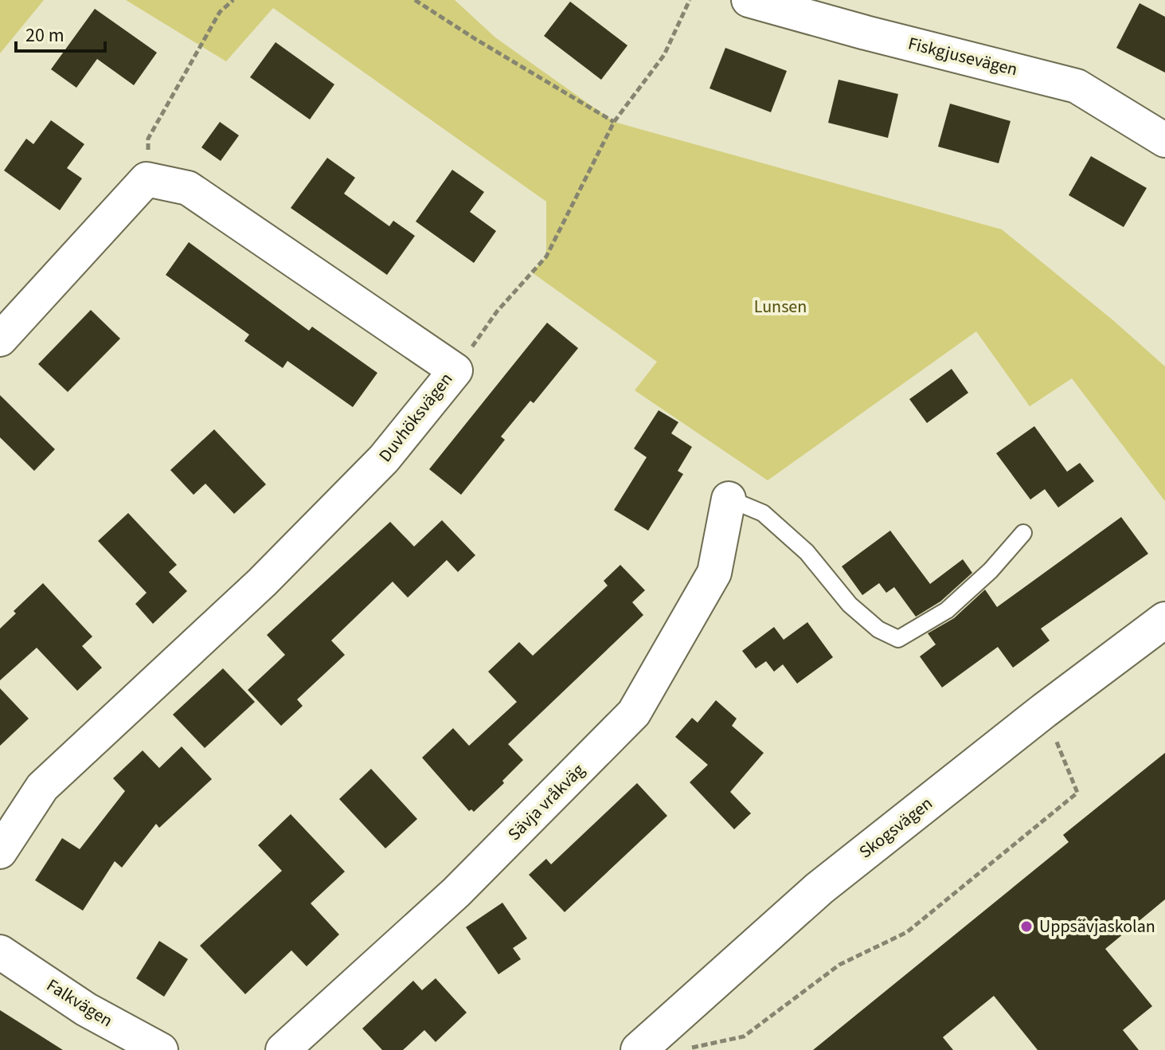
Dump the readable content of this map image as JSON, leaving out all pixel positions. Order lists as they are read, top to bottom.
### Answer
{
  "streets": {
    "street": [
      "Fiskgjusevägen",
      "Duvhöksvägen",
      "Sävja vråkväg",
      "Skogsvägen",
      "Falkvägen"
    ]
  },
  "parks": ["Lunsen"],
  "places": ["Uppsävjaskolan"],
  "scale_bar": "20 m"
}
